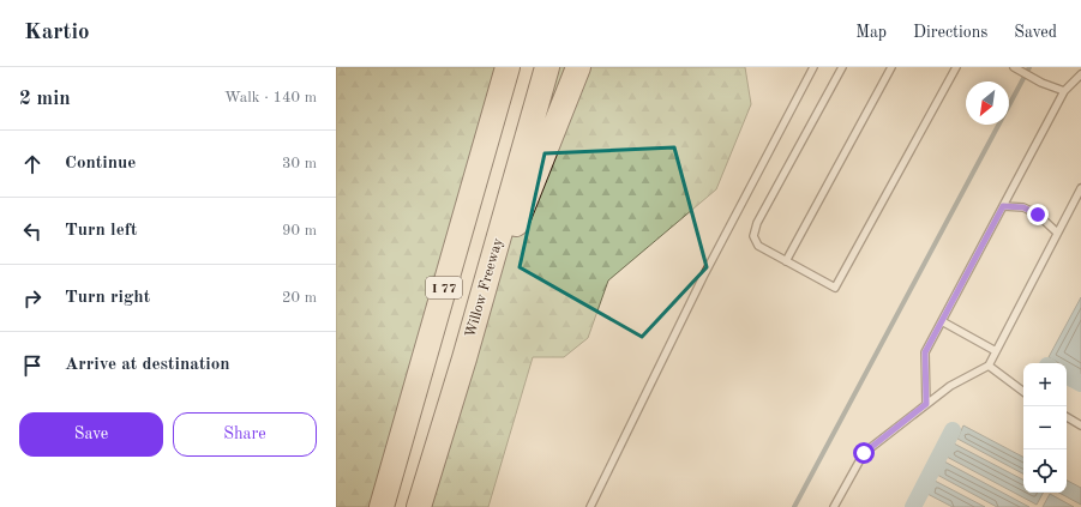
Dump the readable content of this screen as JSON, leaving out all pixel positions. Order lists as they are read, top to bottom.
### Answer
{
  "streets": {
    "highway": ["I 77", "Willow Freeway"]
  },
  "north": "bottom left",
  "page": {
    "header": "Kartio",
    "nav": ["Map", "Directions", "Saved"],
    "heading": ["2 min", "Walk · 140 m"],
    "list": [
      ["Continue", "30 m"],
      ["Turn left", "90 m"],
      ["Turn right", "20 m"],
      "Arrive at destination"
    ],
    "map_buttons": ["+", "−"],
    "buttons": ["Save", "Share"]
  }
}
